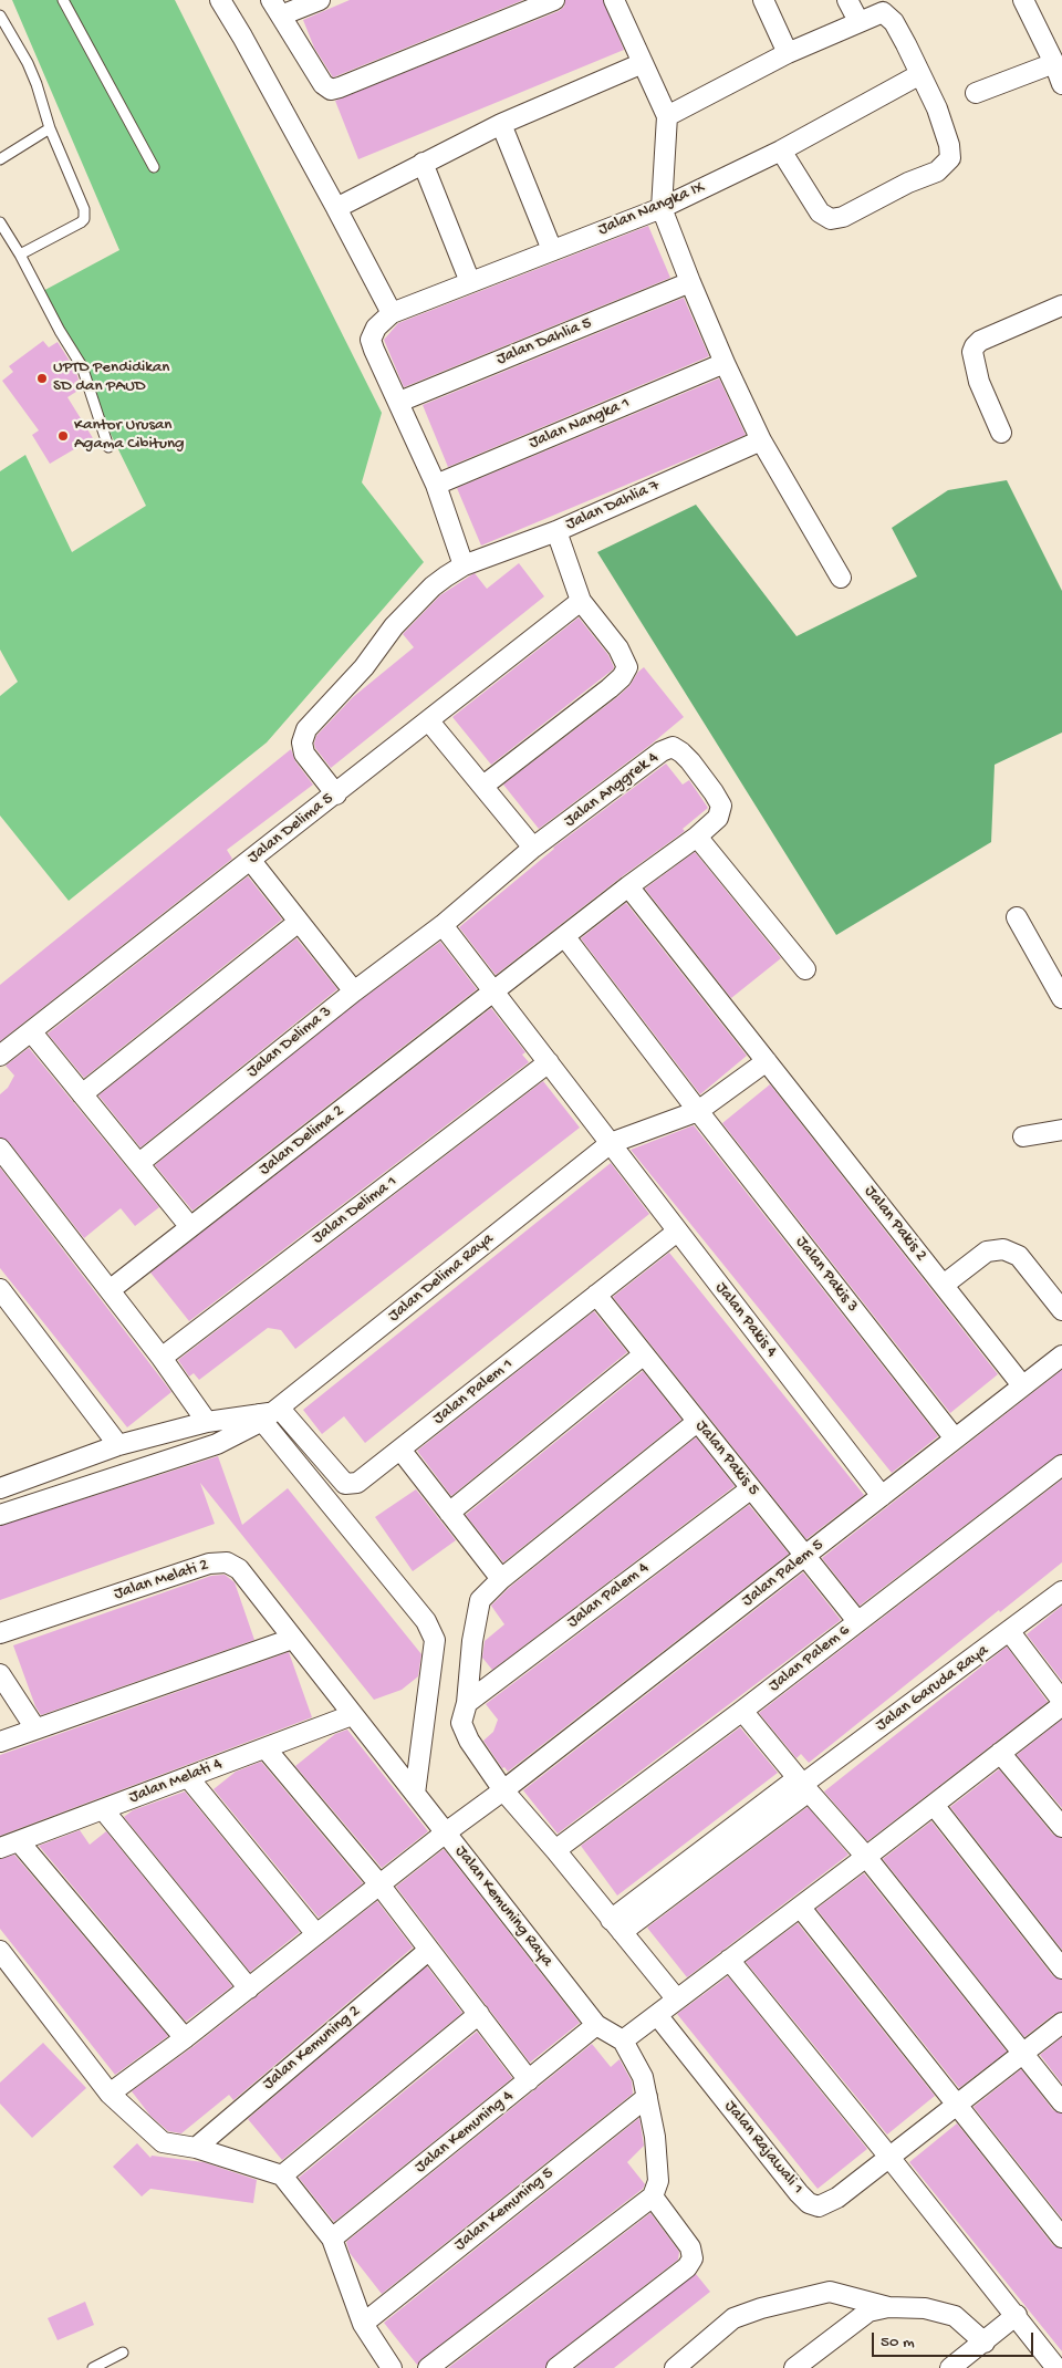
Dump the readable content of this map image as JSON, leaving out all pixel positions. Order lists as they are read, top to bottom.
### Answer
{
  "streets": {
    "street": [
      "Jalan Nangka IX",
      "Jalan Dahlia 5",
      "Jalan Nangka 1",
      "Jalan Dahlia 7",
      "Jalan Anggrek 4",
      "Jalan Delima 5",
      "Jalan Delima 3",
      "Jalan Delima 2",
      "Jalan Delima 1",
      "Jalan Pakis 2",
      "Jalan Pakis 3",
      "Jalan Delima Raya",
      "Jalan Pakis 4",
      "Jalan Palem 1",
      "Jalan Pakis 5",
      "Jalan Palem 5",
      "Jalan Melati 2",
      "Jalan Palem 4",
      "Jalan Palem 6",
      "Jalan Garuda Raya",
      "Jalan Melati 4",
      "Jalan Kemuning Raya",
      "Jalan Kemuning 2",
      "Jalan Kemuning 4",
      "Jalan Rajawali 1",
      "Jalan Kemuning 5"
    ]
  },
  "crossings": [
    ["Jalan Nangka IX", "Jalan Dahlia 5"],
    ["Jalan Dahlia 7", "Jalan Delima 5"],
    ["Jalan Anggrek 4", "Jalan Delima 3"],
    ["Jalan Anggrek 4", "Jalan Delima 2"],
    ["Jalan Anggrek 4", "Jalan Pakis 2"],
    ["Jalan Anggrek 4", "Jalan Pakis 3"],
    ["Jalan Anggrek 4", "Jalan Pakis 4"],
    ["Jalan Delima 3", "Jalan Pakis 4"],
    ["Jalan Delima 2", "Jalan Pakis 4"],
    ["Jalan Delima 1", "Jalan Pakis 4"],
    ["Jalan Pakis 2", "Jalan Delima Raya"],
    ["Jalan Pakis 2", "Jalan Palem 5"],
    ["Jalan Pakis 3", "Jalan Delima Raya"],
    ["Jalan Pakis 3", "Jalan Palem 5"],
    ["Jalan Delima Raya", "Jalan Pakis 4"],
    ["Jalan Delima Raya", "Jalan Palem 1"],
    ["Jalan Pakis 4", "Jalan Palem 1"],
    ["Jalan Pakis 4", "Jalan Palem 5"],
    ["Jalan Palem 1", "Jalan Pakis 5"],
    ["Jalan Pakis 5", "Jalan Palem 5"],
    ["Jalan Pakis 5", "Jalan Palem 4"],
    ["Jalan Pakis 5", "Jalan Palem 6"],
    ["Jalan Palem 5", "Jalan Melati 2"],
    ["Jalan Palem 5", "Jalan Kemuning Raya"],
    ["Jalan Melati 2", "Jalan Melati 4"],
    ["Jalan Melati 2", "Jalan Kemuning Raya"],
    ["Jalan Kemuning Raya", "Jalan Kemuning 4"]
  ],
  "places": ["UPTD Pendidikan SD dan PAUD", "Kantor Urusan Agama Cibitung"],
  "scale_bar": "50 m"
}
